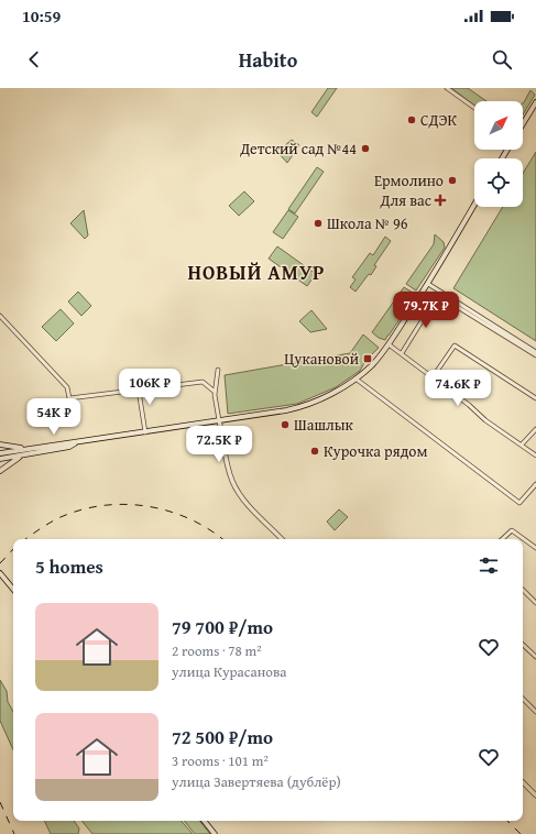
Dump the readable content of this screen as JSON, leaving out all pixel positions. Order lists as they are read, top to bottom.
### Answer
{
  "districts": ["НОВЫЙ АМУР"],
  "places": {
    "other": [
      "СДЭК",
      "Детский сад №44",
      "Ермолино",
      "Школа № 96",
      "Шашлык",
      "Курочка рядом"
    ],
    "health": ["Для вас"],
    "transit": ["Цукановой"]
  },
  "north": "top right",
  "page": {
    "status": "10:59",
    "header": "Habito",
    "price": [
      "79.7K ₽",
      "106K ₽",
      "74.6K ₽",
      "54K ₽",
      "72.5K ₽"
    ],
    "heading": "5 homes",
    "list": [
      {
        "name": "79 700 ₽/mo",
        "note": "2 rooms · 78 m² · улица Курасанова"
      },
      {
        "name": "72 500 ₽/mo",
        "note": "3 rooms · 101 m² · улица Завертяева (дублёр)"
      }
    ]
  }
}
